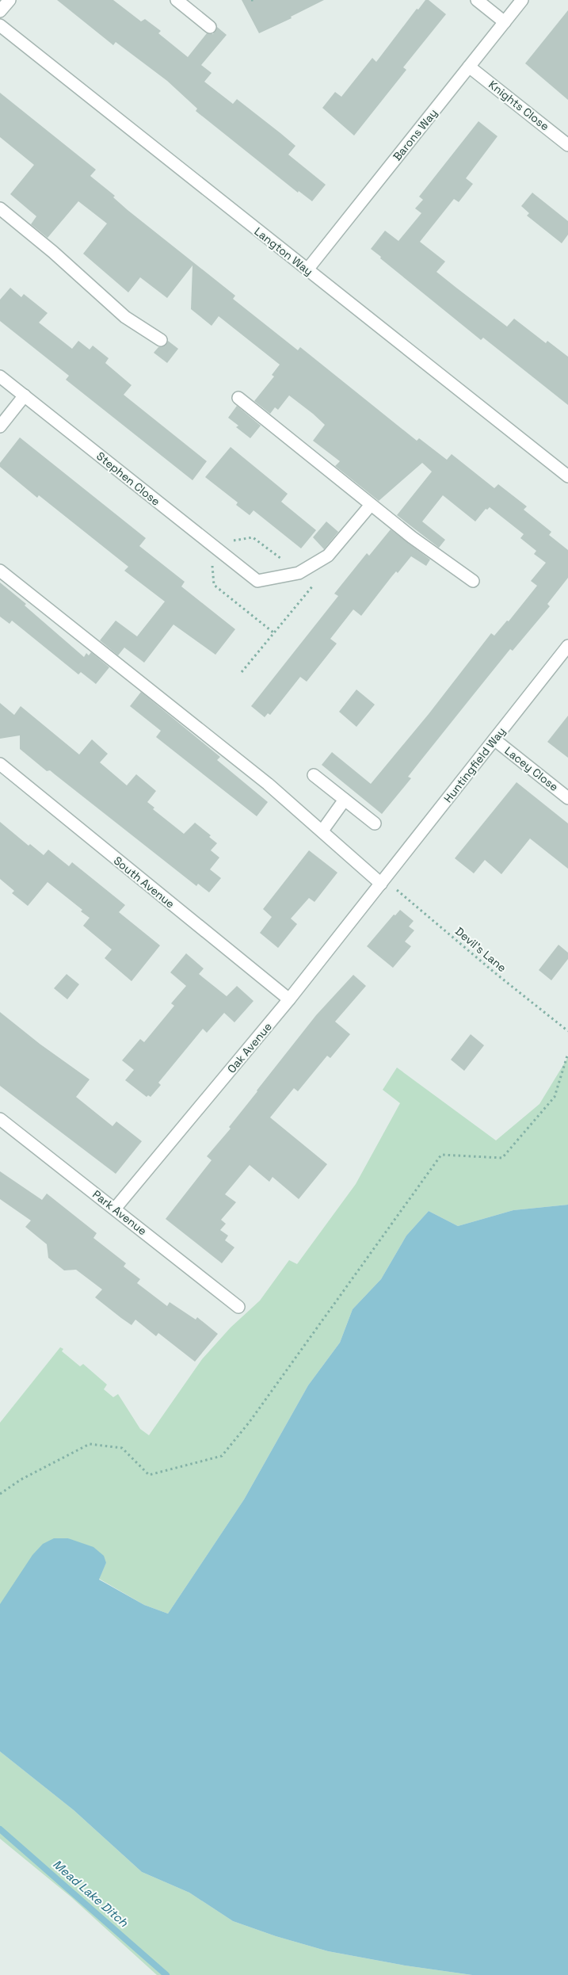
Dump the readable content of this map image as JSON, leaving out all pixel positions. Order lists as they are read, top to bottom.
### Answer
{
  "streets": {
    "street": [
      "Knights Close",
      "Barons Way",
      "Langton Way",
      "Stephen Close",
      "Huntingfield Way",
      "Lacey Close",
      "South Avenue",
      "Oak Avenue",
      "Park Avenue"
    ],
    "path": ["Devil's Lane"]
  },
  "crossings": [
    ["Knights Close", "Barons Way"],
    ["Barons Way", "Langton Way"],
    ["Huntingfield Way", "Lacey Close"],
    ["Huntingfield Way", "Devil's Lane"],
    ["Huntingfield Way", "Oak Avenue"],
    ["South Avenue", "Oak Avenue"],
    ["Devil's Lane", "Oak Avenue"],
    ["Oak Avenue", "Park Avenue"]
  ],
  "water": ["Mead Lake Ditch"]
}
